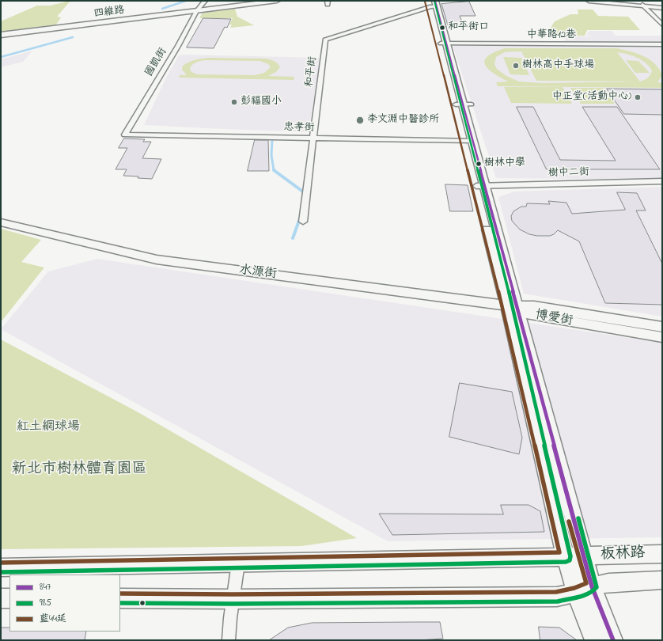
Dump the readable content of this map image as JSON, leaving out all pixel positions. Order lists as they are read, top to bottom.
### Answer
{
  "streets": {
    "street": [
      "四維路",
      "中華路12巷",
      "國凱街",
      "和平街",
      "忠孝街",
      "樹中二街",
      "水源街",
      "博愛街",
      "板林路"
    ]
  },
  "crossings": [
    ["四維路", "國凱街"],
    ["國凱街", "忠孝街"],
    ["和平街", "忠孝街"],
    ["水源街", "博愛街"]
  ],
  "parks": ["紅土網球場", "新北市樹林體育園區"],
  "places": [
    "和平街口",
    "樹林高中手球場",
    "中正堂(活動中心)",
    "彭福國小",
    "李文淵中醫診所",
    "樹林中學"
  ],
  "lines": ["transit line 847", "transit line 985", "transit line 藍44延"],
  "legend": ["847", "985", "藍44延"]
}
